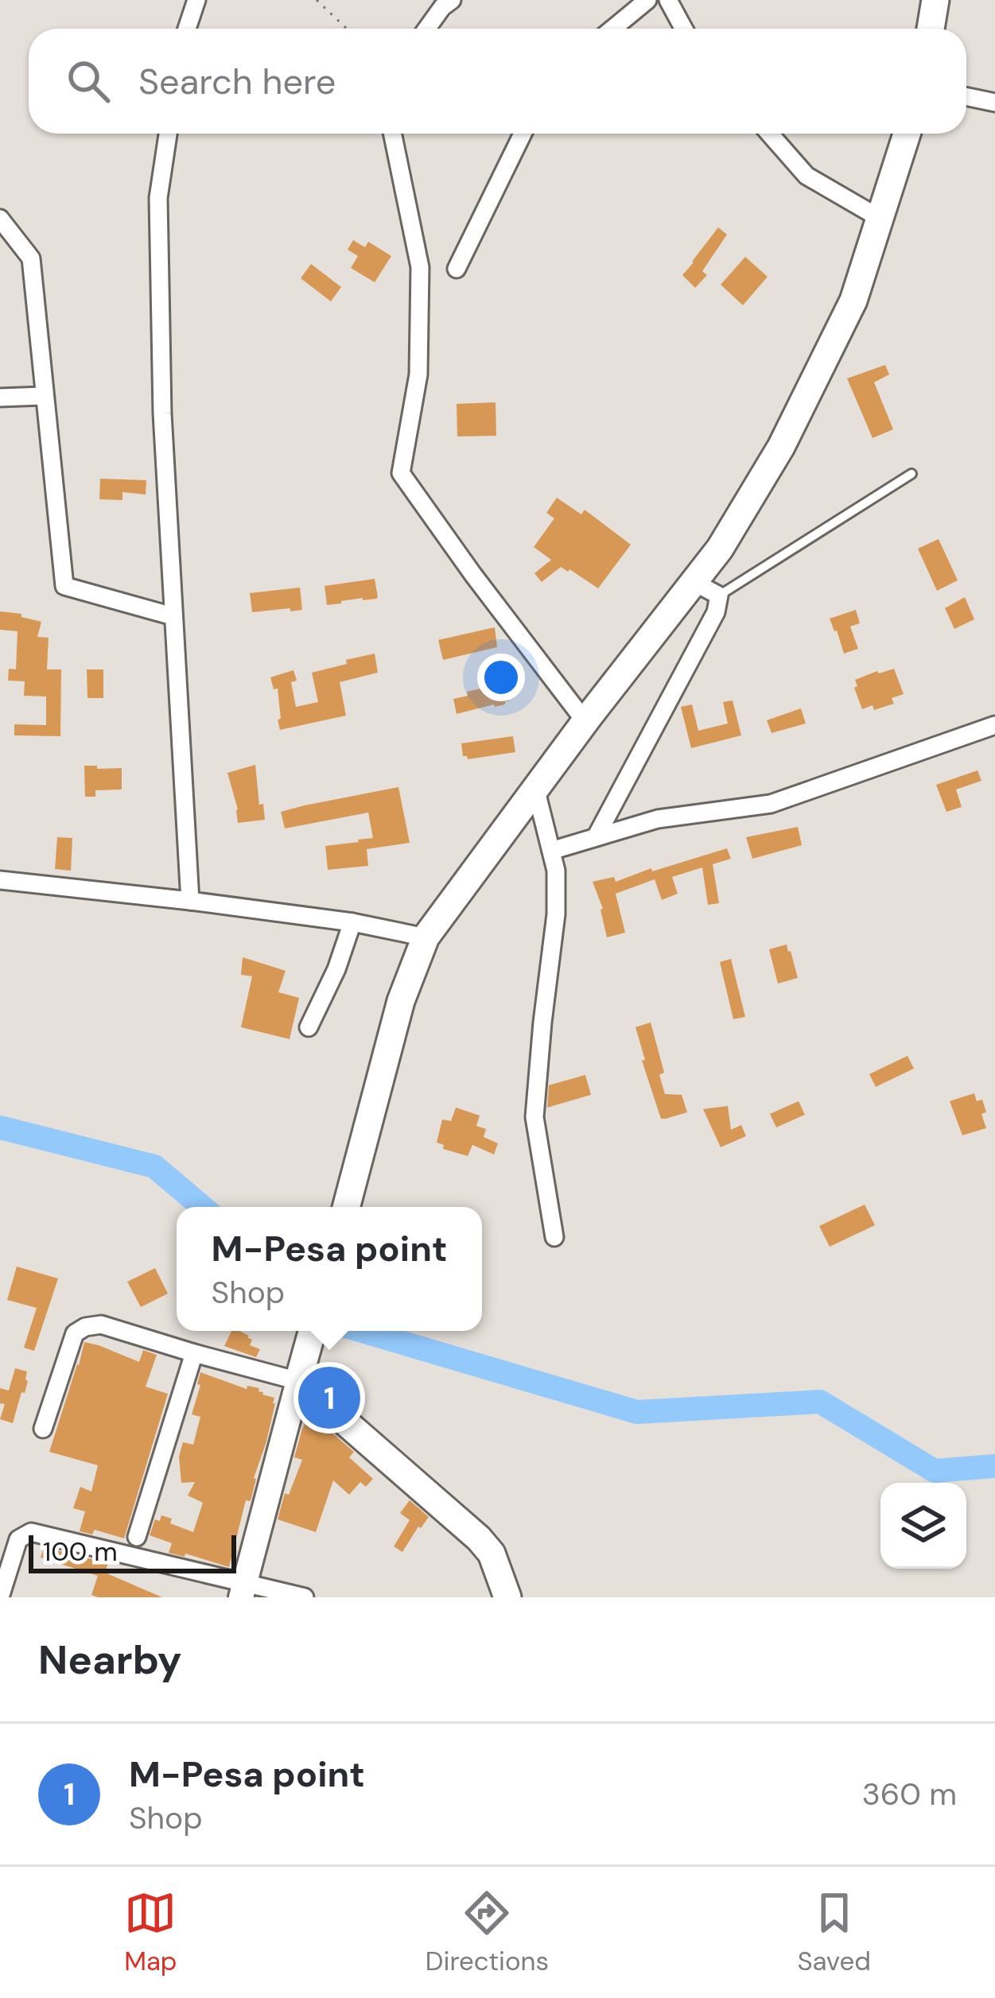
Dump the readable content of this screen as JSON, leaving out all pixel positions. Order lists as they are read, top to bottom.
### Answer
{
  "scale_bar": "100 m",
  "page": {
    "search": "Search here",
    "popup": ["M-Pesa point", "Shop"],
    "pins": "1",
    "scale": "100 m",
    "heading": "Nearby",
    "list": [
      {
        "mark": "1",
        "name": "M-Pesa point",
        "note": "Shop",
        "value": "360 m"
      }
    ],
    "nav": ["Map", "Directions", "Saved"]
  }
}
